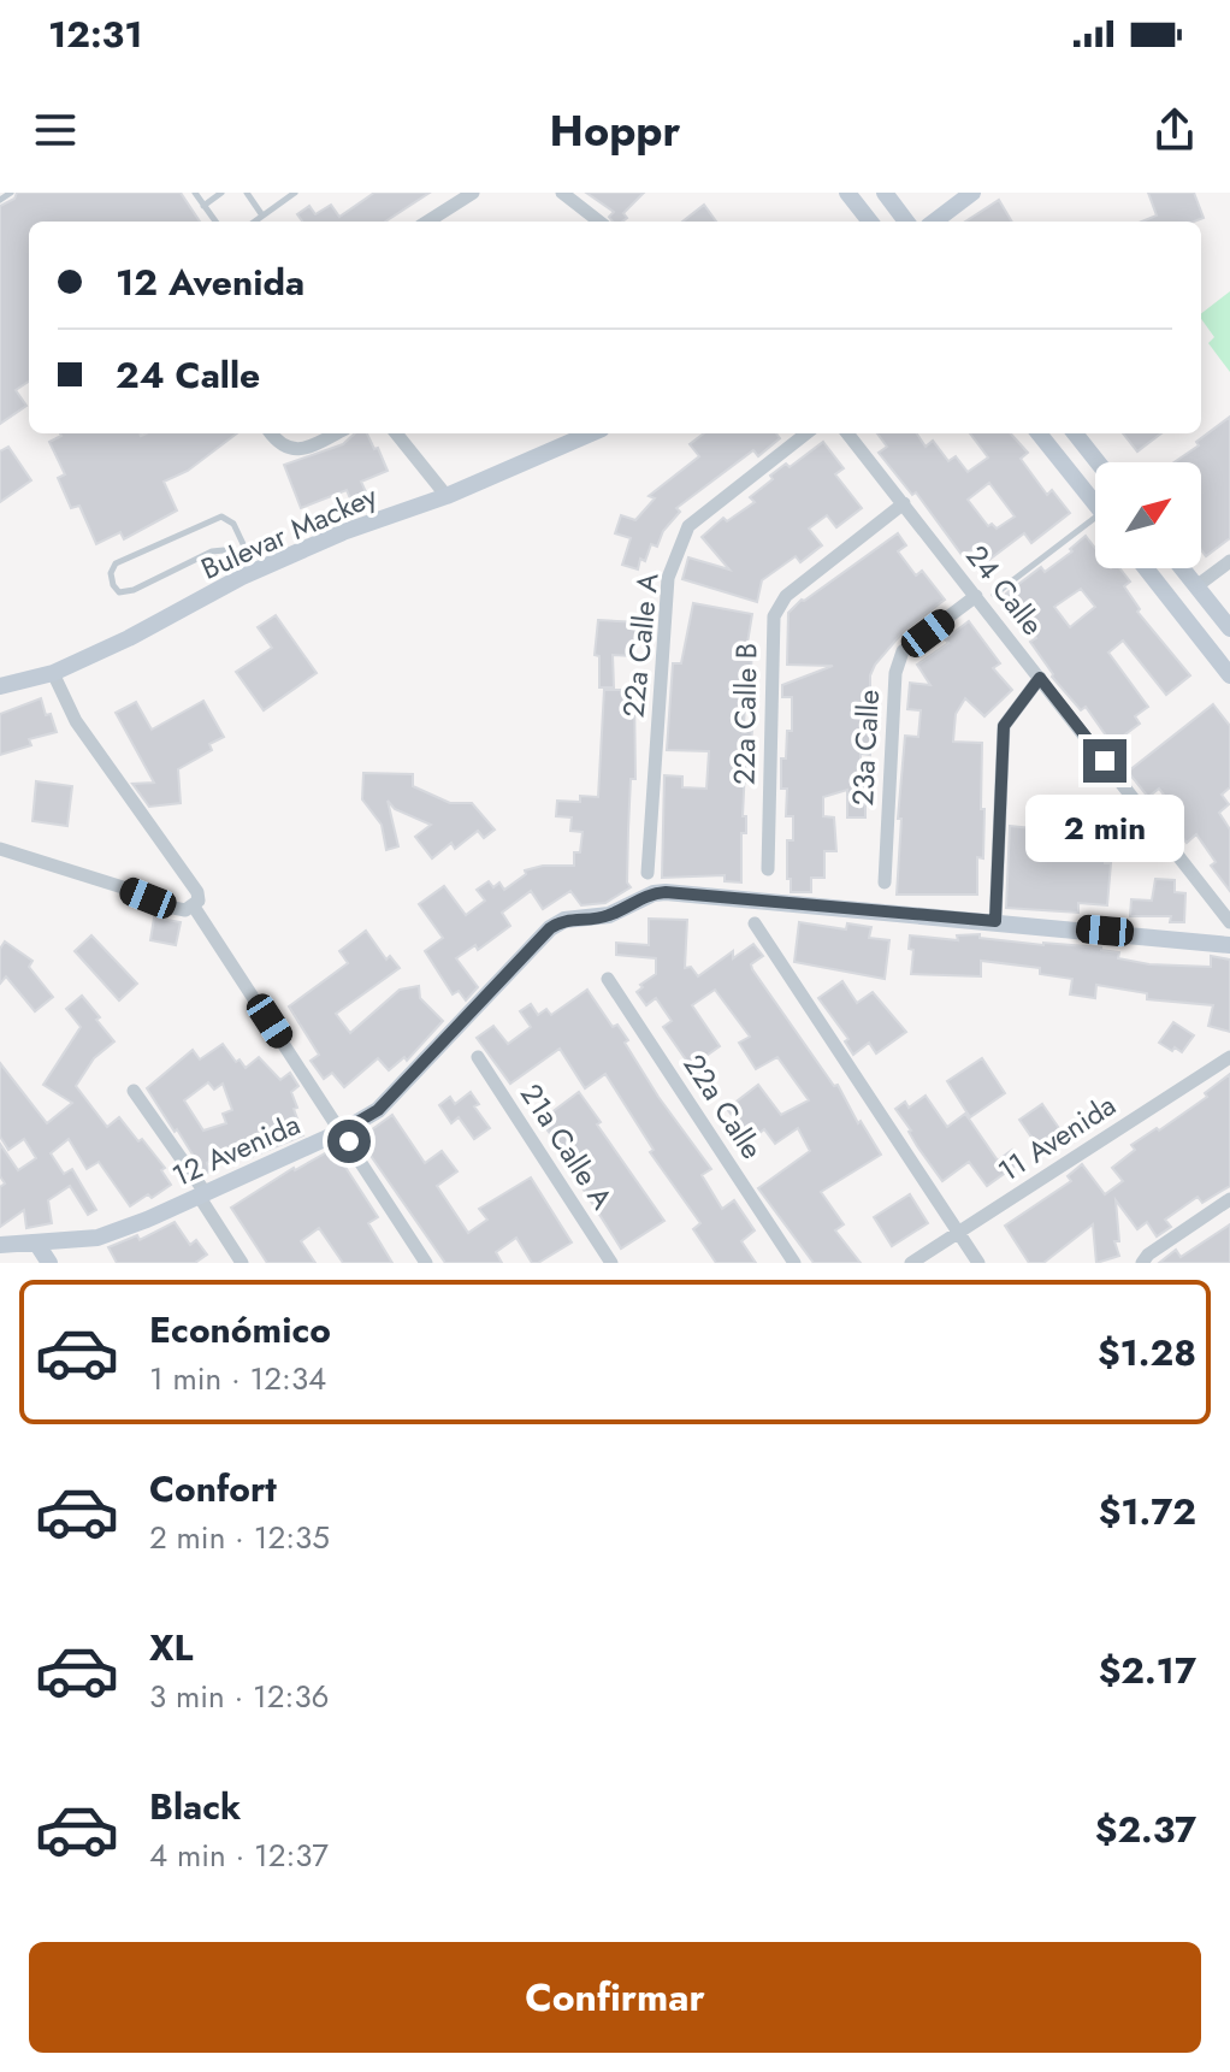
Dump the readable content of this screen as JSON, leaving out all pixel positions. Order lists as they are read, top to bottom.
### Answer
{
  "streets": {
    "street": [
      "Bulevar Mackey",
      "24 Calle",
      "22a Calle A",
      "22a Calle B",
      "23a Calle",
      "22a Calle",
      "11 Avenida",
      "21a Calle A",
      "12 Avenida"
    ]
  },
  "crossings": [
    ["24 Calle", "22a Calle B"],
    ["24 Calle", "23a Calle"]
  ],
  "north": "top right",
  "page": {
    "status": "12:31",
    "header": "Hoppr",
    "banner": ["12 Avenida", "24 Calle"],
    "bubble": "2 min",
    "list": [
      {
        "name": "Económico",
        "note": "1 min · 12:34",
        "value": "$1.28"
      },
      {
        "name": "Confort",
        "note": "2 min · 12:35",
        "value": "$1.72"
      },
      {
        "name": "XL",
        "note": "3 min · 12:36",
        "value": "$2.17"
      },
      {
        "name": "Black",
        "note": "4 min · 12:37",
        "value": "$2.37"
      }
    ],
    "buttons": "Confirmar"
  }
}
